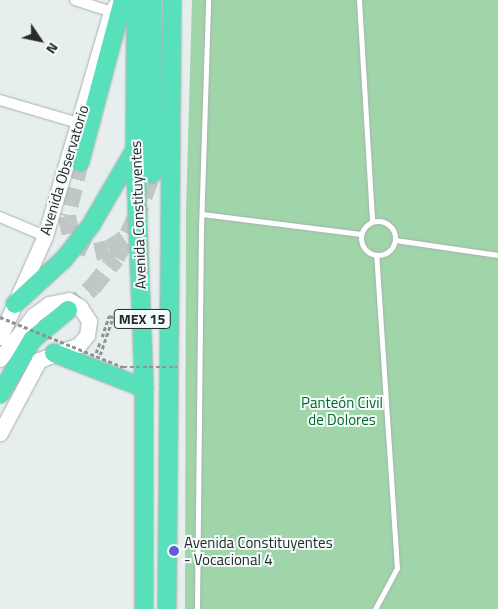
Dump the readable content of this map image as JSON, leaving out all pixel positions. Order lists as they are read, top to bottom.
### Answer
{
  "streets": {
    "highway": ["Avenida Constituyentes", "MEX 15"],
    "main road": ["Avenida Observatorio"]
  },
  "parks": ["Panteón Civil de Dolores"],
  "places": ["Avenida Constituyentes - Vocacional 4"],
  "north": "bottom right"
}
